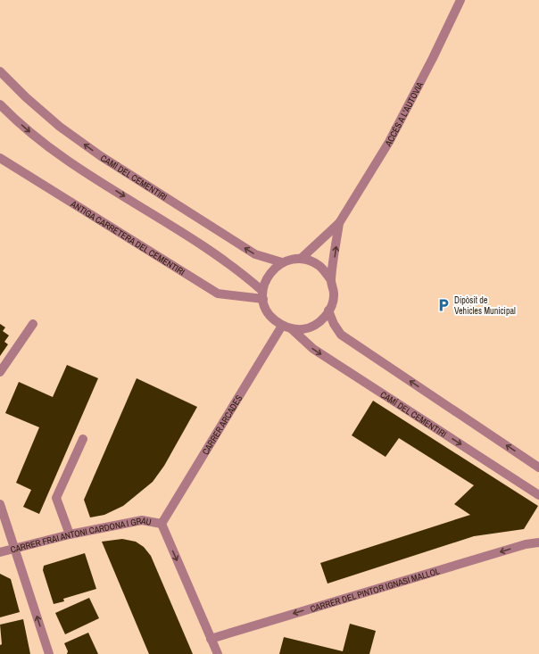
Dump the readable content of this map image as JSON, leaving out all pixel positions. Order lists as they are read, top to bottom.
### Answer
{
  "streets": {
    "street": [
      "ACCÉS A L'AUTOVIA",
      "CAMÍ DEL CEMENTIRI",
      "ANTIGA CARRETERA DEL CEMENTIRI",
      "CARRER ARCADES",
      "CARRER FRAI ANTONI CARDONA I GRAU",
      "CARRER DEL PINTOR IGNASI MALLOL"
    ]
  },
  "crossings": [
    ["CAMÍ DEL CEMENTIRI", "ANTIGA CARRETERA DEL CEMENTIRI"],
    ["CAMÍ DEL CEMENTIRI", "CARRER ARCADES"],
    ["ANTIGA CARRETERA DEL CEMENTIRI", "CARRER ARCADES"],
    ["CARRER ARCADES", "CARRER FRAI ANTONI CARDONA I GRAU"]
  ],
  "one_way": ["CARRER DEL PINTOR IGNASI MALLOL"],
  "places": {
    "parking": ["Dipòsit de Vehicles Municipal"]
  }
}
